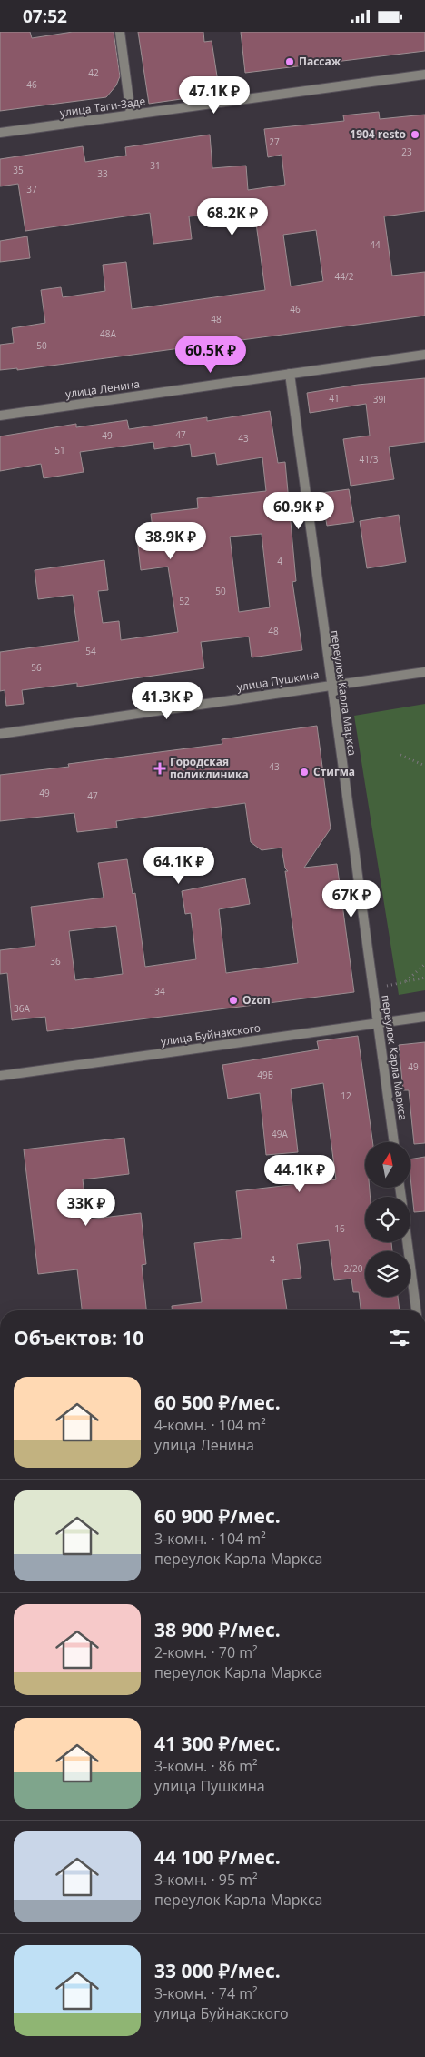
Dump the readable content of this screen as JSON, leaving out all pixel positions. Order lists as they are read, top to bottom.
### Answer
{
  "streets": {
    "street": [
      "улица Таги-Заде",
      "улица Ленина",
      "улица Пушкина",
      "переулок Карла Маркса",
      "улица Буйнакского"
    ]
  },
  "crossings": [
    ["улица Ленина", "переулок Карла Маркса"],
    ["улица Пушкина", "переулок Карла Маркса"],
    ["переулок Карла Маркса", "улица Буйнакского"]
  ],
  "places": {
    "other": [
      "Пассаж",
      "1904 resto",
      "Стигма",
      "Ozon"
    ],
    "health": ["Городская поликлиника"]
  },
  "house_numbers": [
    "42",
    "46",
    "27",
    "23",
    "31",
    "35",
    "33",
    "37",
    "44",
    "44/2",
    "46",
    "48",
    "48А",
    "50",
    "41",
    "39Г",
    "47",
    "49",
    "43",
    "51",
    "41/3",
    "4",
    "50",
    "52",
    "48",
    "54",
    "56",
    "43",
    "49",
    "47",
    "36",
    "34",
    "36А",
    "49",
    "49Б",
    "12",
    "49А",
    "16",
    "4",
    "2/20"
  ],
  "north": "top",
  "page": {
    "status": "07:52",
    "price": [
      "47.1K ₽",
      "68.2K ₽",
      "60.5K ₽",
      "60.9K ₽",
      "38.9K ₽",
      "41.3K ₽",
      "64.1K ₽",
      "67K ₽",
      "44.1K ₽",
      "33K ₽"
    ],
    "heading": "Объектов: 10",
    "list": [
      {
        "name": "60 500 ₽/мес.",
        "note": "4-комн. · 104 m² · улица Ленина"
      },
      {
        "name": "60 900 ₽/мес.",
        "note": "3-комн. · 104 m² · переулок Карла Маркса"
      },
      {
        "name": "38 900 ₽/мес.",
        "note": "2-комн. · 70 m² · переулок Карла Маркса"
      },
      {
        "name": "41 300 ₽/мес.",
        "note": "3-комн. · 86 m² · улица Пушкина"
      },
      {
        "name": "44 100 ₽/мес.",
        "note": "3-комн. · 95 m² · переулок Карла Маркса"
      },
      {
        "name": "33 000 ₽/мес.",
        "note": "3-комн. · 74 m² · улица Буйнакского"
      }
    ]
  }
}
